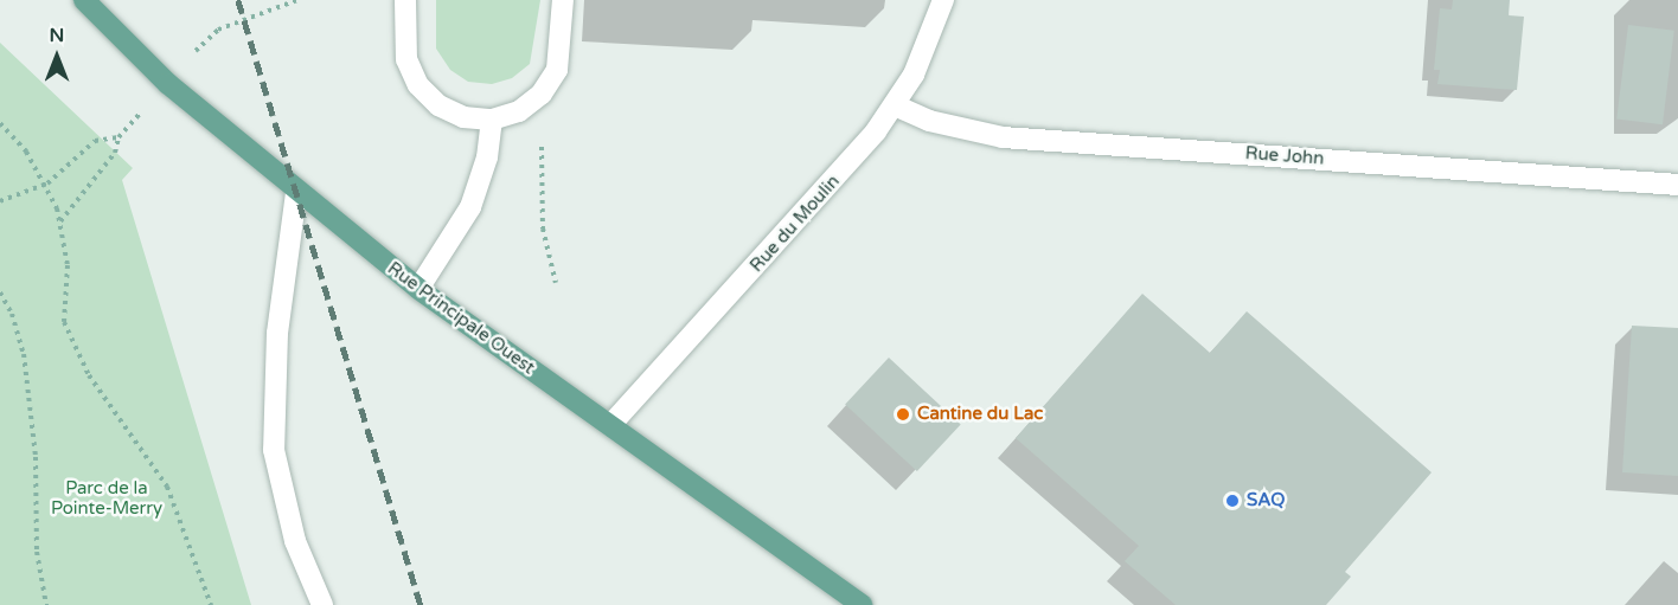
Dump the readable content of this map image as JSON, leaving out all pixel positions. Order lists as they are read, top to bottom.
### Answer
{
  "streets": {
    "main road": ["Rue Principale Ouest"],
    "street": ["Rue John", "Rue du Moulin"]
  },
  "crossings": [
    ["Rue John", "Rue du Moulin"],
    ["Rue du Moulin", "Rue Principale Ouest"]
  ],
  "parks": ["Parc de la Pointe-Merry"],
  "places": ["Cantine du Lac", "SAQ"],
  "north": "top"
}
